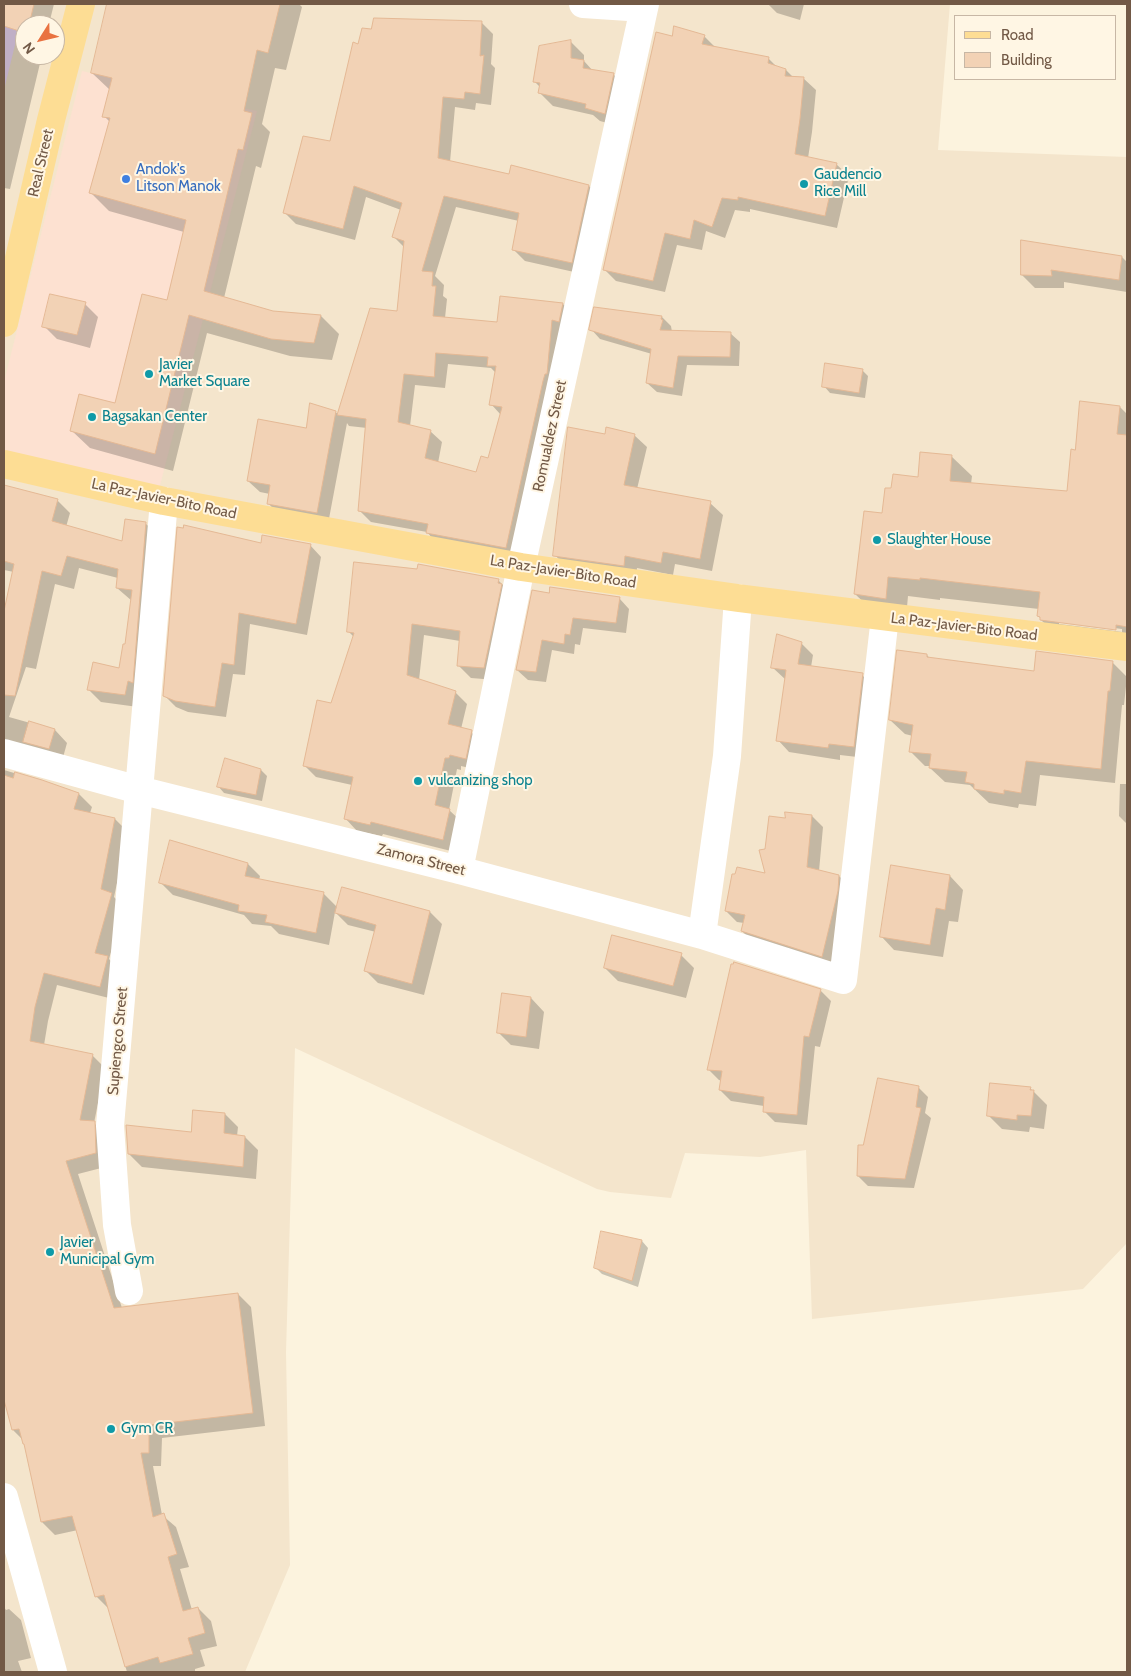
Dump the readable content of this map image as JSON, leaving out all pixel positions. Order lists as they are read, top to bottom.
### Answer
{
  "streets": {
    "main road": ["Real Street", "La Paz-Javier-Bito Road"],
    "street": ["Romualdez Street", "Zamora Street", "Supiengco Street"]
  },
  "crossings": [
    ["Romualdez Street", "La Paz-Javier-Bito Road"],
    ["Romualdez Street", "Zamora Street"],
    ["La Paz-Javier-Bito Road", "Zamora Street"],
    ["La Paz-Javier-Bito Road", "Supiengco Street"],
    ["Zamora Street", "Supiengco Street"]
  ],
  "places": [
    "Andok's Litson Manok",
    "Gaudencio Rice Mill",
    "Javier Market Square",
    "Bagsakan Center",
    "Slaughter House",
    "vulcanizing shop",
    "Javier Municipal Gym",
    "Gym CR"
  ],
  "legend": ["Road", "Building"],
  "north": "bottom left"
}
